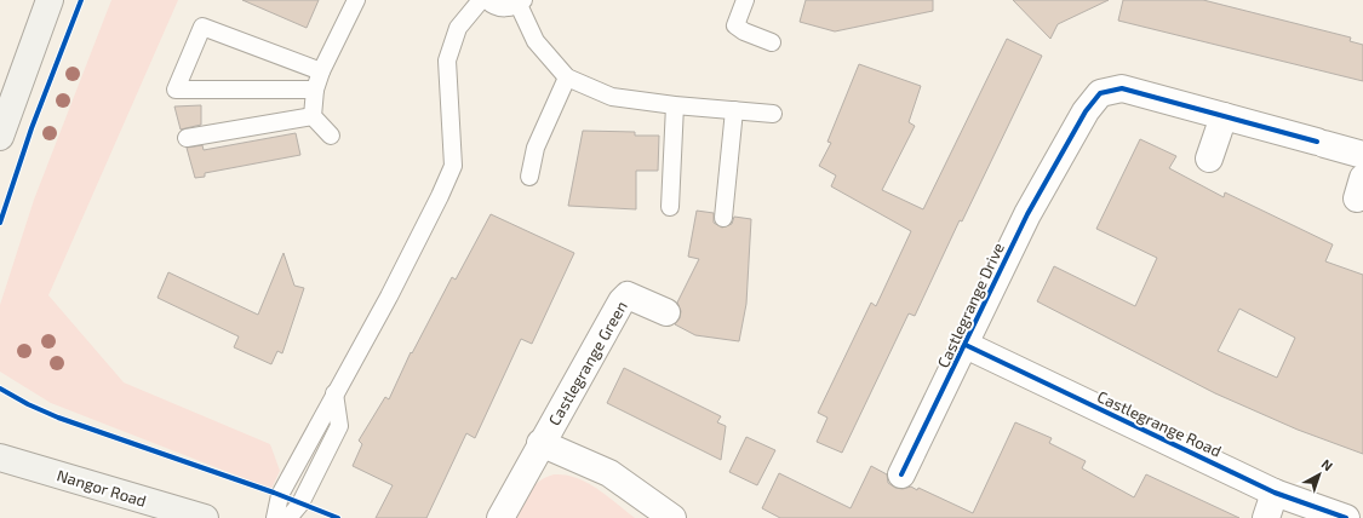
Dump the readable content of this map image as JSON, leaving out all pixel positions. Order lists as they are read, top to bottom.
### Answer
{
  "streets": {
    "main road": ["Nangor Road"],
    "street": ["Castlegrange Drive", "Castlegrange Green", "Castlegrange Road"]
  },
  "crossings": [
    ["Castlegrange Drive", "Castlegrange Road"]
  ],
  "north": "top right"
}
